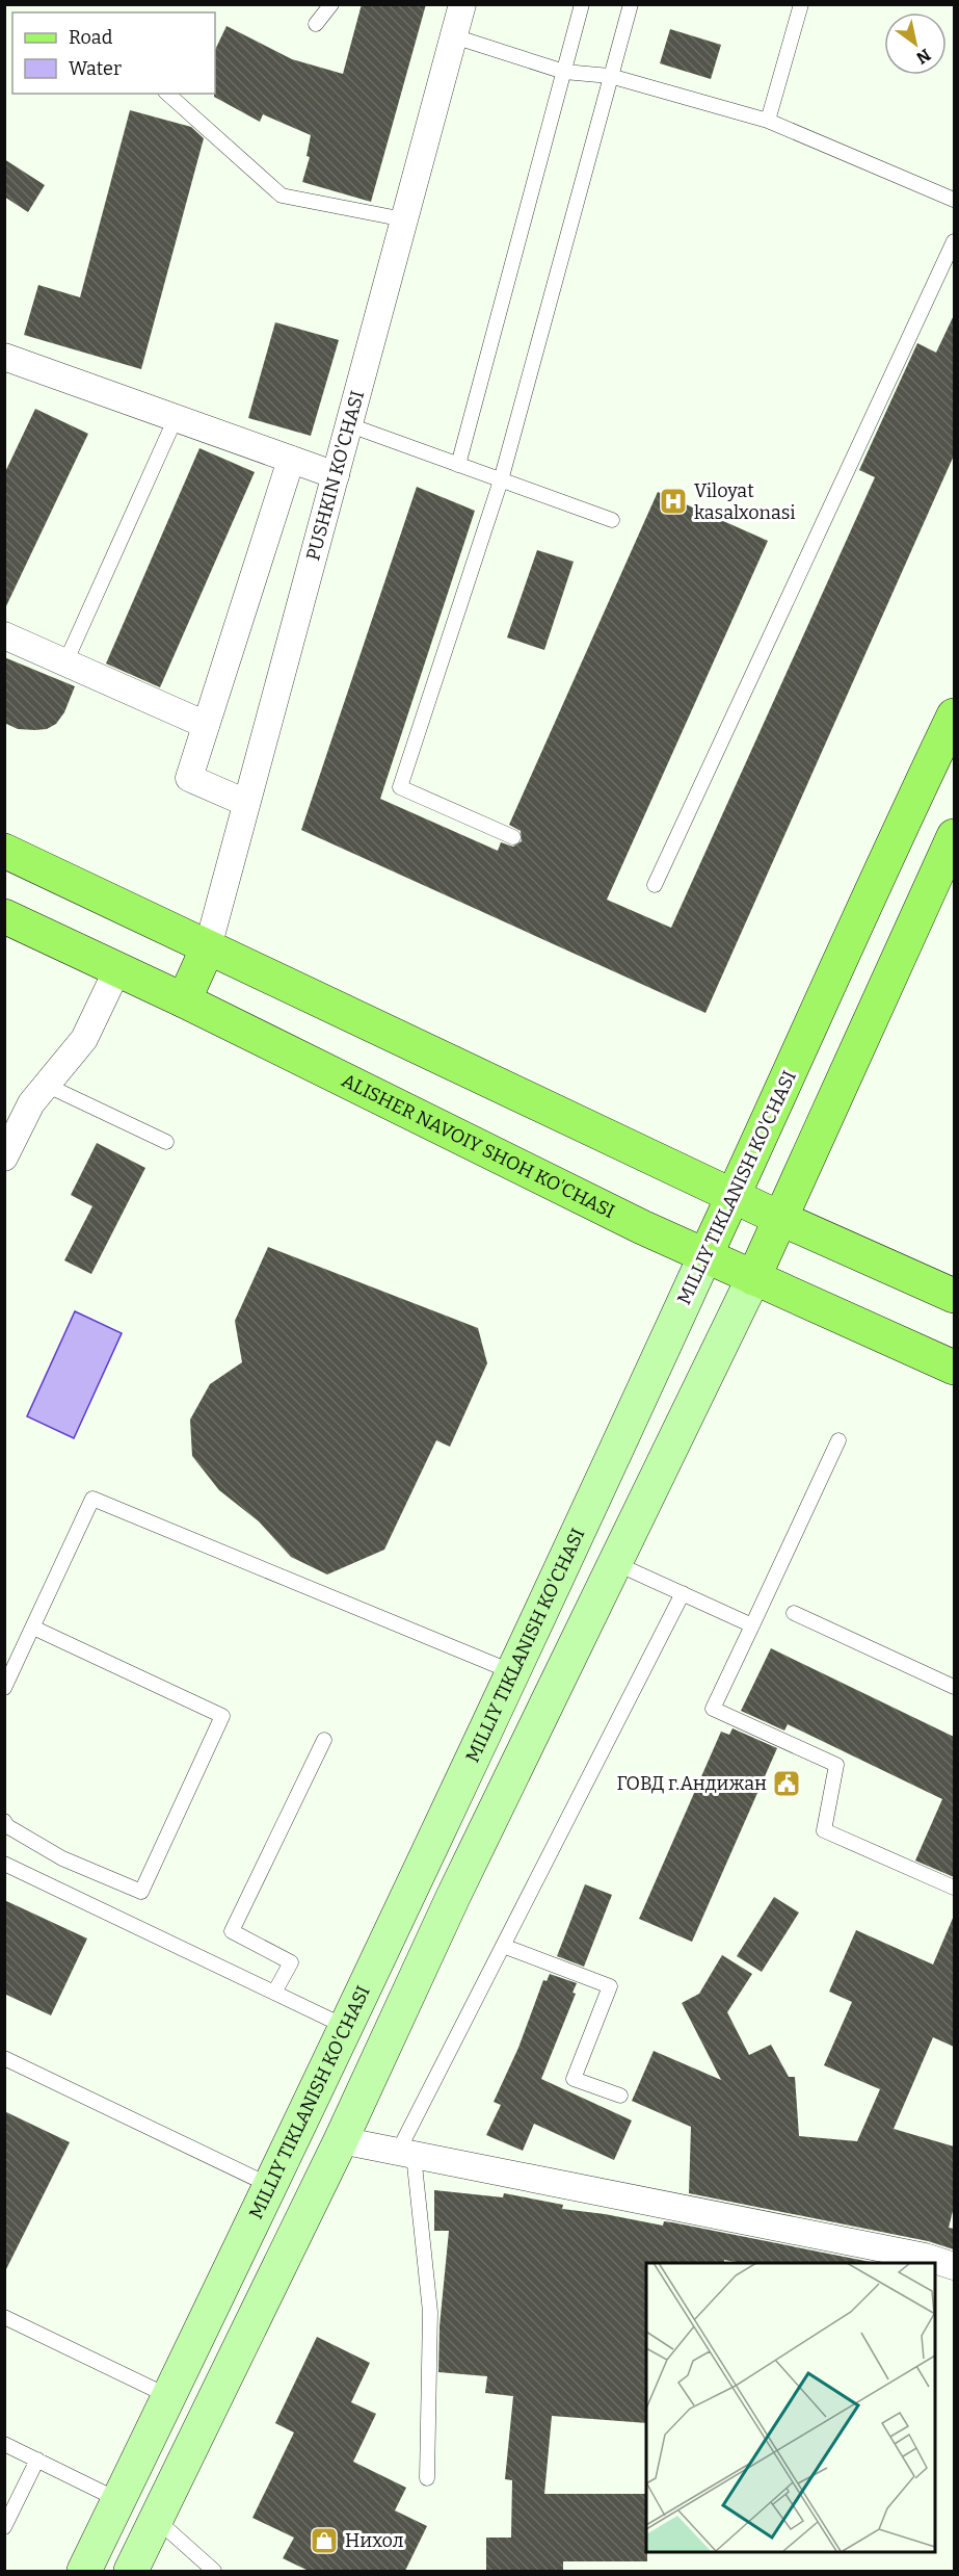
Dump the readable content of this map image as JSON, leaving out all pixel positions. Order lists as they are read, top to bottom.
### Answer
{
  "streets": {
    "main road": ["ALISHER NAVOIY SHOH KO'CHASI", "MILLIY TIKLANISH KO'CHASI"],
    "street": ["PUSHKIN KO'CHASI"]
  },
  "crossings": [
    ["ALISHER NAVOIY SHOH KO'CHASI", "MILLIY TIKLANISH KO'CHASI"]
  ],
  "places": {
    "hospital": ["Viloyat kasalxonasi"],
    "public building": ["ГОВД г.Андижан"],
    "shop": ["Нихол"]
  },
  "legend": ["Road", "Water"],
  "north": "bottom right"
}
